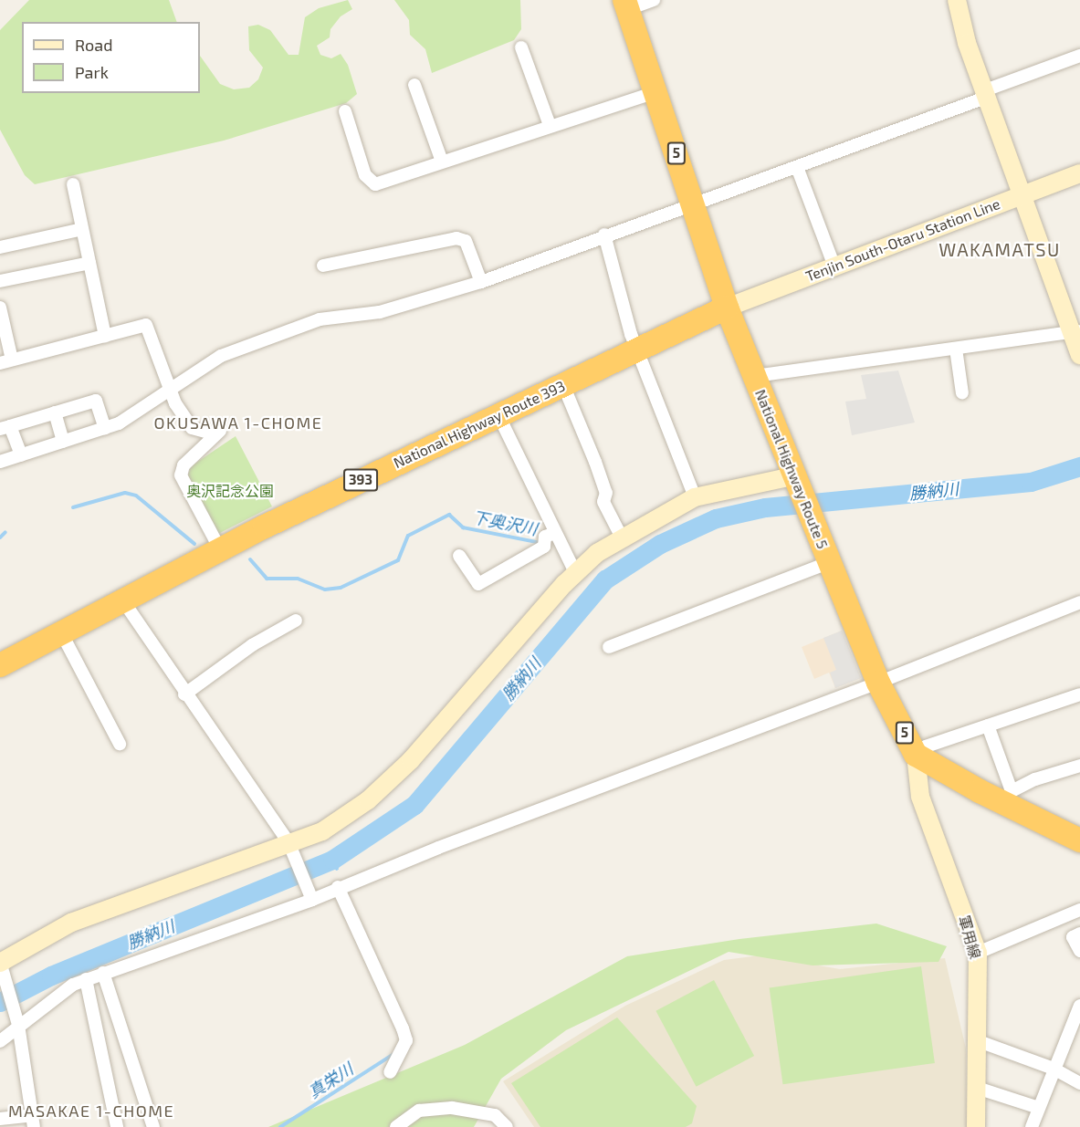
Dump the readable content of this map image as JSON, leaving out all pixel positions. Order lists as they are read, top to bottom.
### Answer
{
  "streets": {
    "highway": [
      "5",
      "National Highway Route 393",
      "National Highway Route 5",
      "393"
    ],
    "street": ["Tenjin South-Otaru Station Line", "軍用線"]
  },
  "crossings": [
    ["5", "National Highway Route 5"],
    ["5", "軍用線"],
    ["Tenjin South-Otaru Station Line", "National Highway Route 393"],
    ["Tenjin South-Otaru Station Line", "National Highway Route 5"],
    ["National Highway Route 393", "National Highway Route 5"],
    ["National Highway Route 5", "軍用線"]
  ],
  "districts": ["WAKAMATSU", "OKUSAWA 1-CHOME", "MASAKAE 1-CHOME"],
  "water": ["勝納川", "下奥沢川", "真栄川"],
  "parks": ["奥沢記念公園"],
  "legend": ["Road", "Park"]
}
